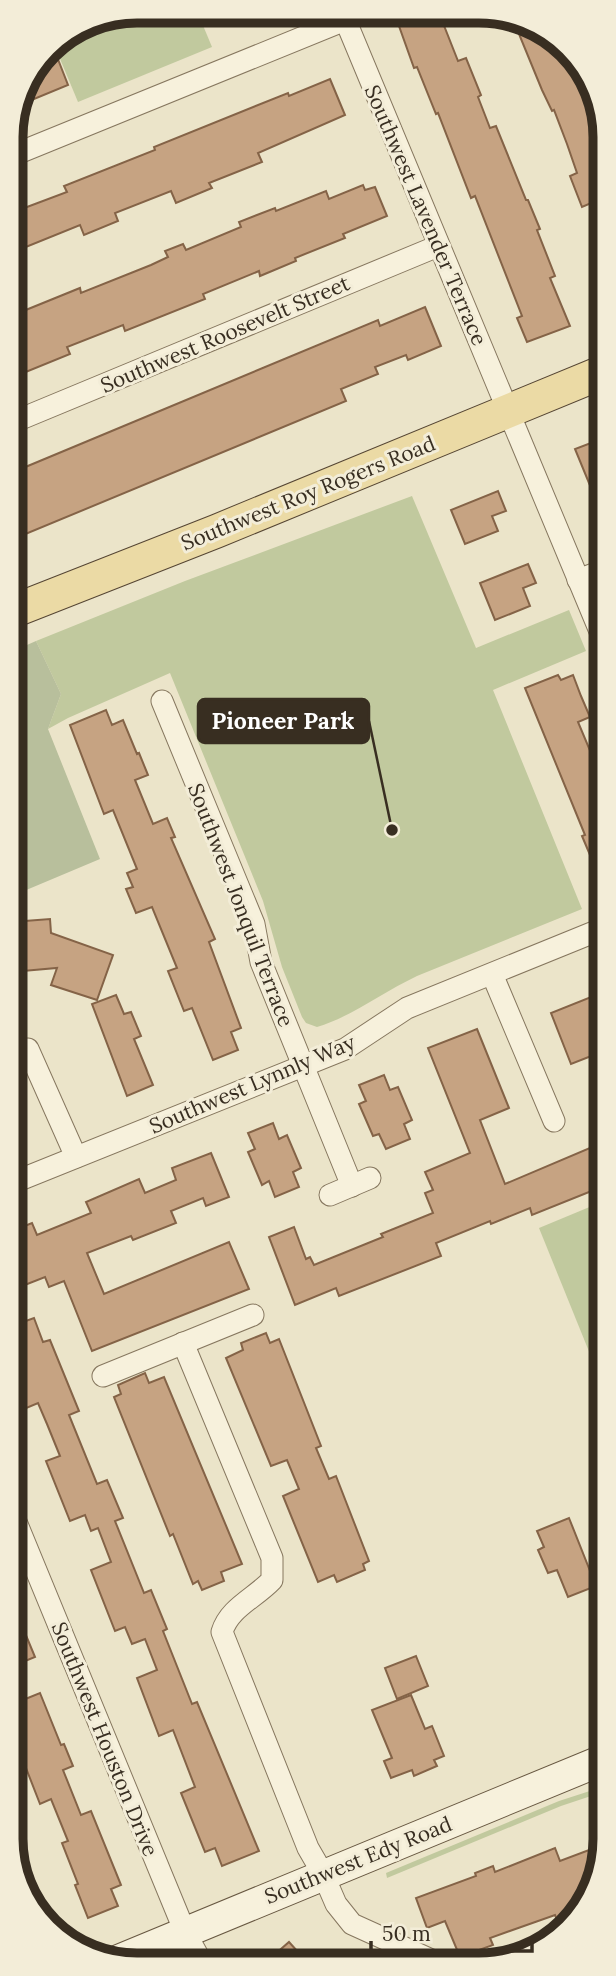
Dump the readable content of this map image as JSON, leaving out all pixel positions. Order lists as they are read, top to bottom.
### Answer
{
  "streets": {
    "main road": ["Southwest Roy Rogers Road", "Southwest Edy Road"],
    "street": [
      "Southwest Lavender Terrace",
      "Southwest Roosevelt Street",
      "Southwest Jonquil Terrace",
      "Southwest Lynnly Way",
      "Southwest Houston Drive"
    ]
  },
  "crossings": [
    ["Southwest Lavender Terrace", "Southwest Roosevelt Street"],
    ["Southwest Lavender Terrace", "Southwest Roy Rogers Road"],
    ["Southwest Jonquil Terrace", "Southwest Lynnly Way"],
    ["Southwest Houston Drive", "Southwest Edy Road"]
  ],
  "places": ["Pioneer Park"],
  "scale_bar": "50 m"
}
